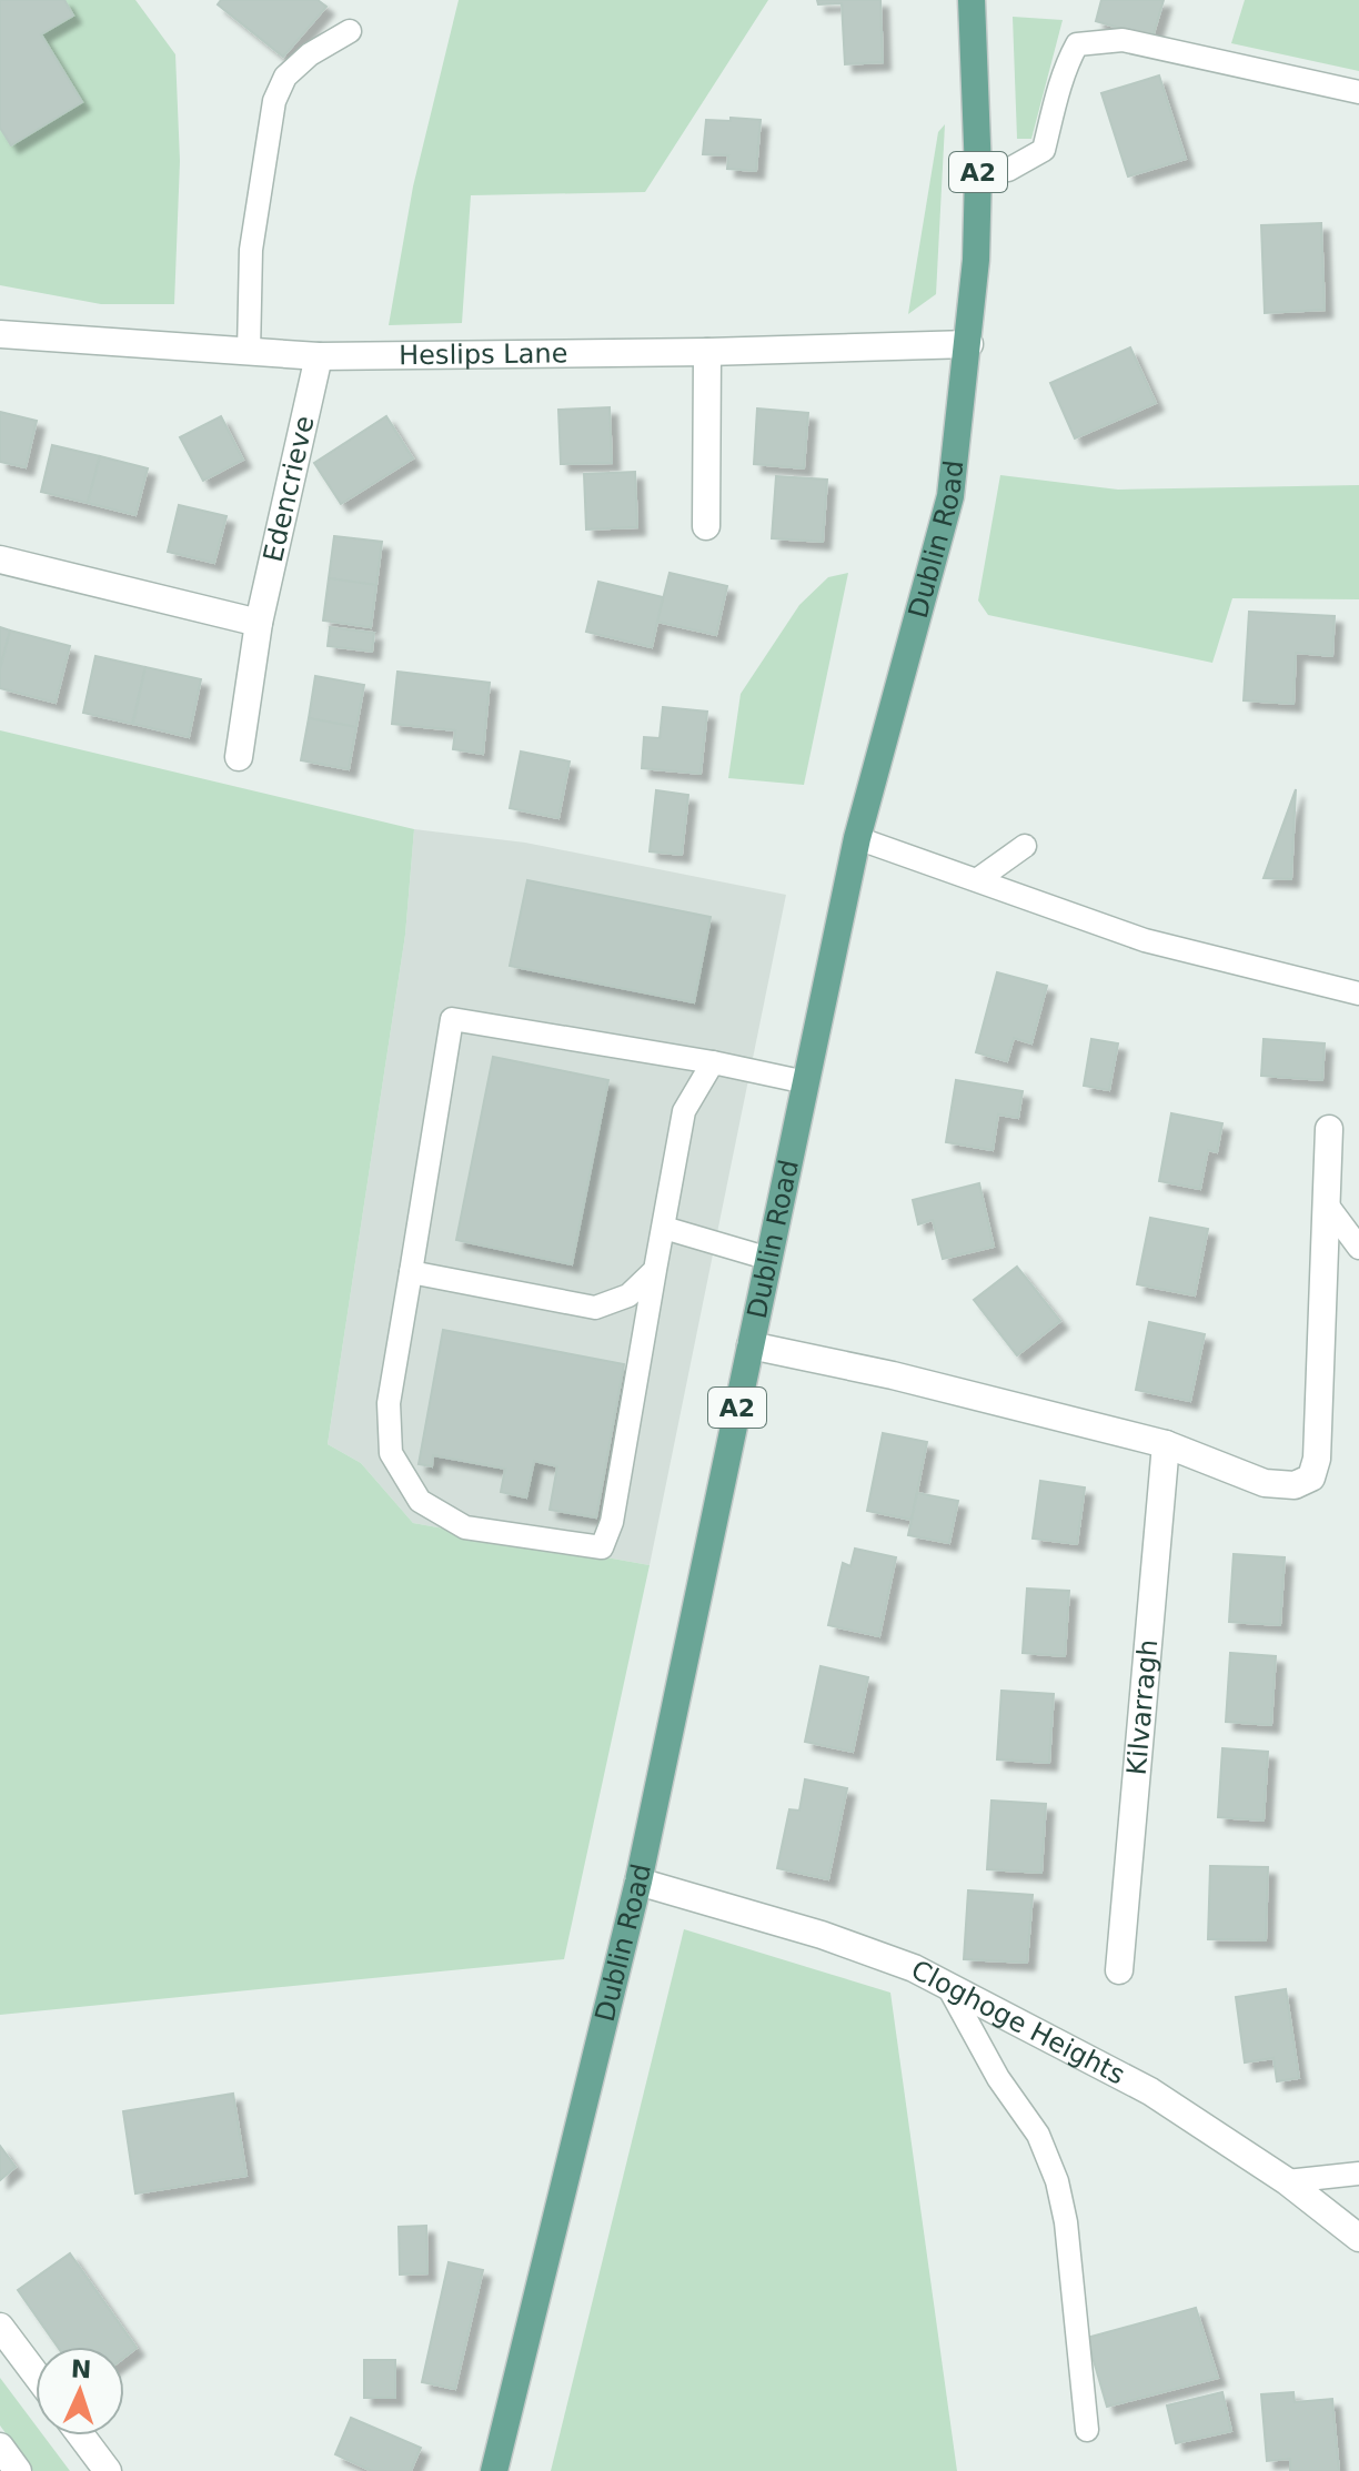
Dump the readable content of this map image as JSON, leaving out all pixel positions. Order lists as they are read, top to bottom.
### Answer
{
  "streets": {
    "main road": ["A2", "Dublin Road"],
    "street": [
      "Heslips Lane",
      "Edencrieve",
      "Kilvarragh",
      "Cloghoge Heights"
    ]
  },
  "crossings": [
    ["Heslips Lane", "Edencrieve"],
    ["Heslips Lane", "Dublin Road"],
    ["Dublin Road", "Cloghoge Heights"]
  ],
  "north": "top"
}
